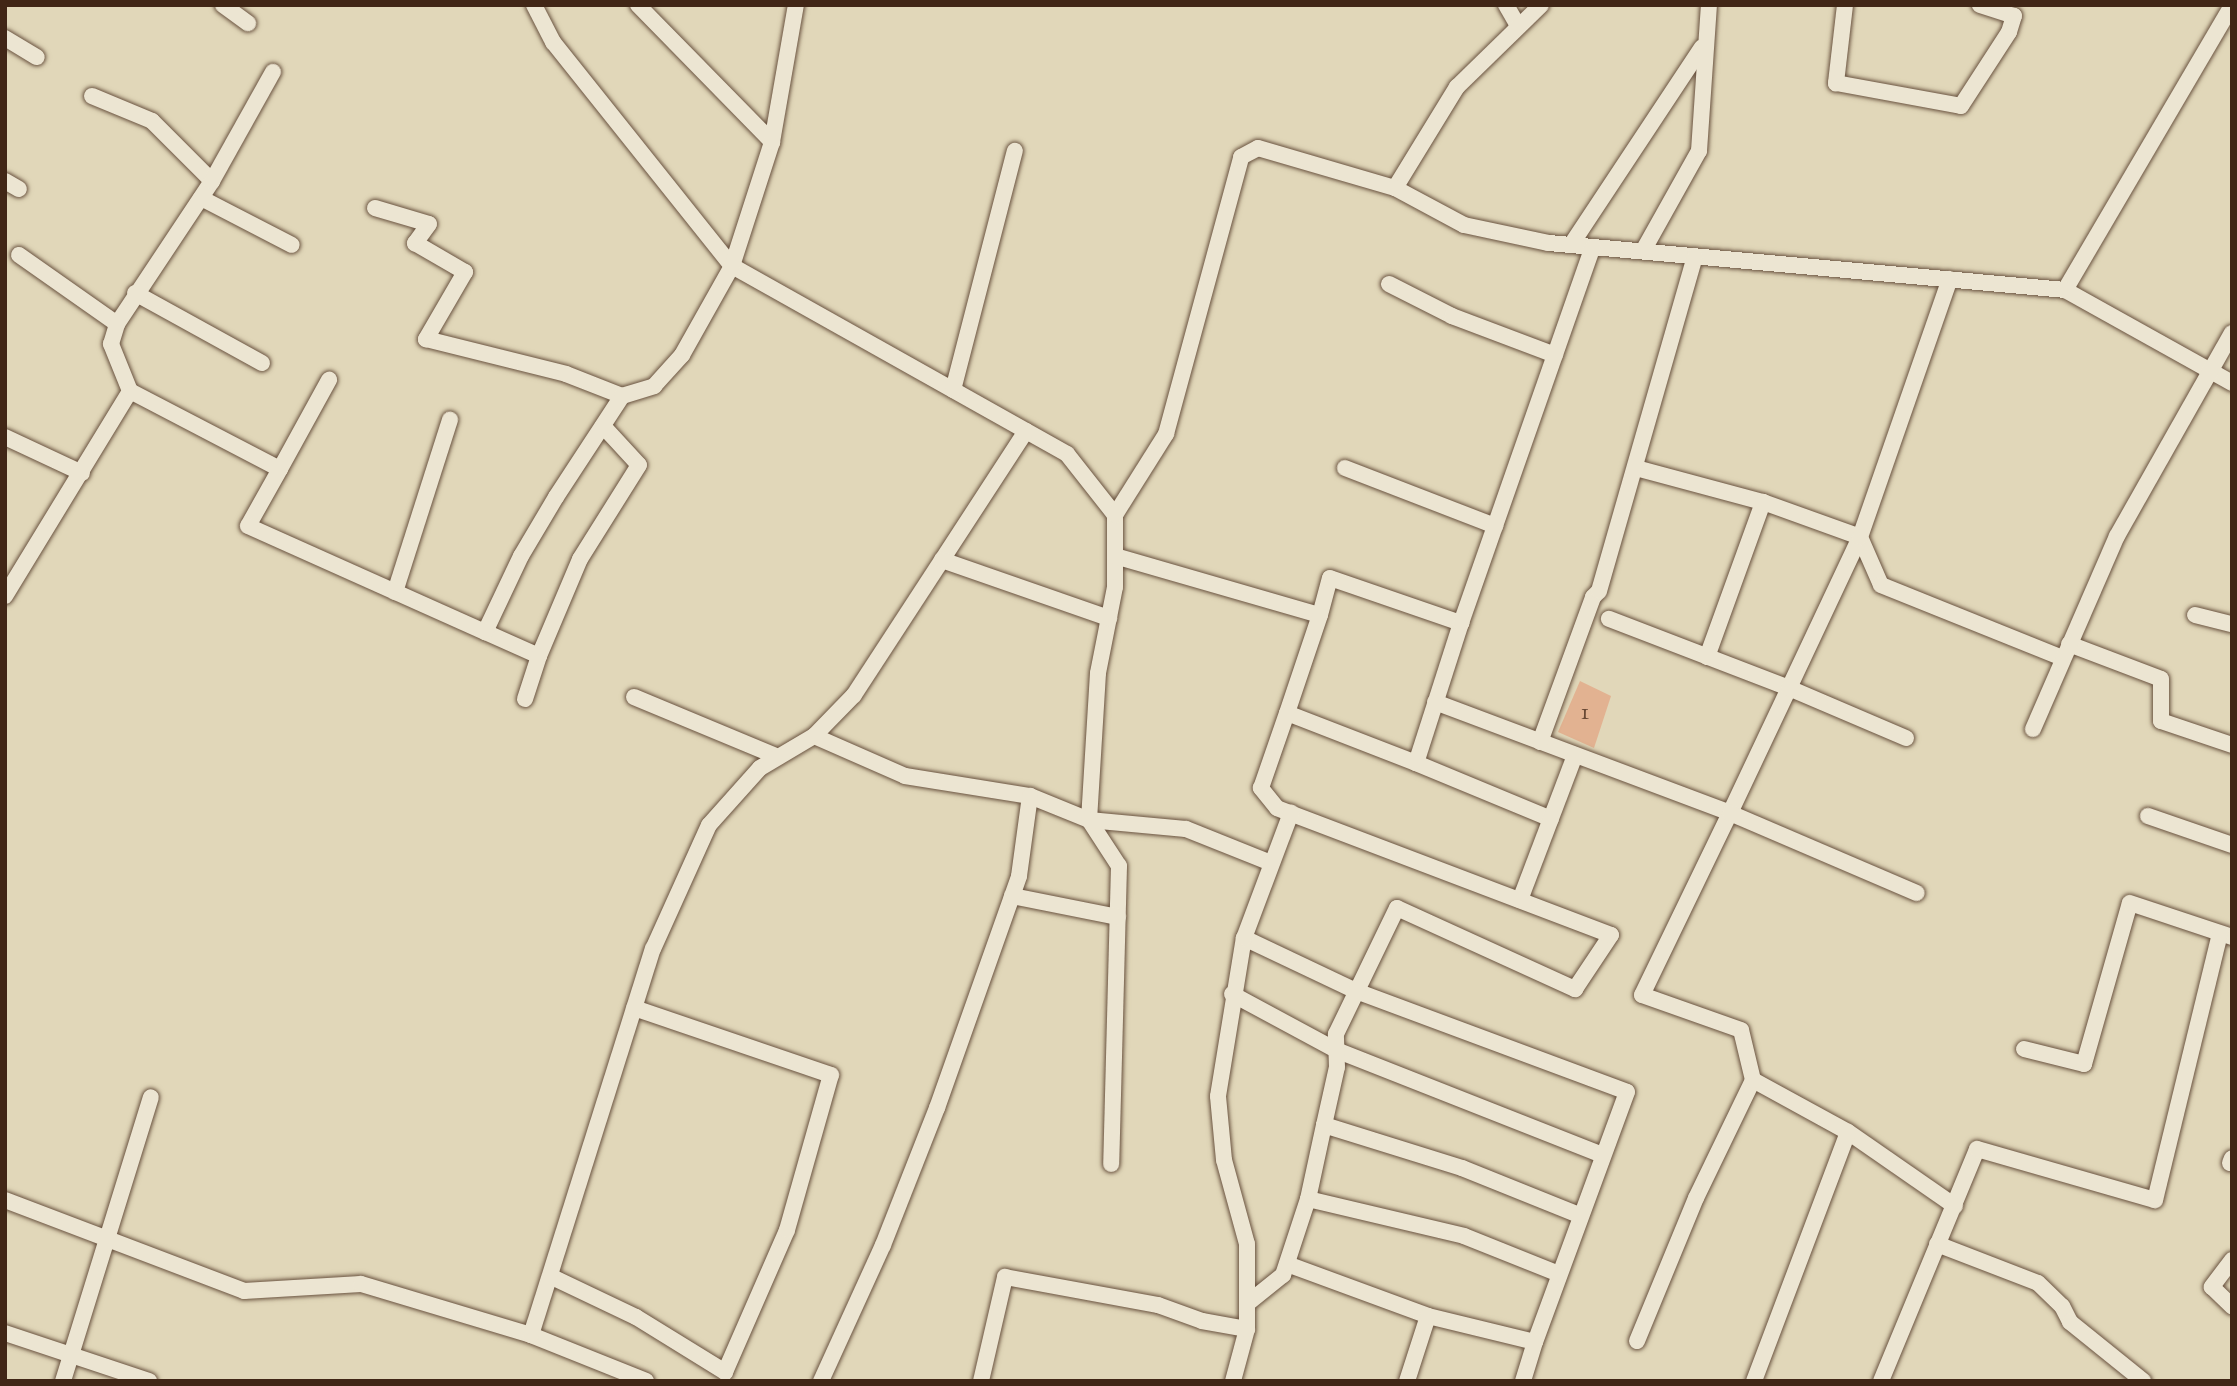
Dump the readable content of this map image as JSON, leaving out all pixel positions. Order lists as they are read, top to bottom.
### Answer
{
  "house_numbers": ["1"]
}
